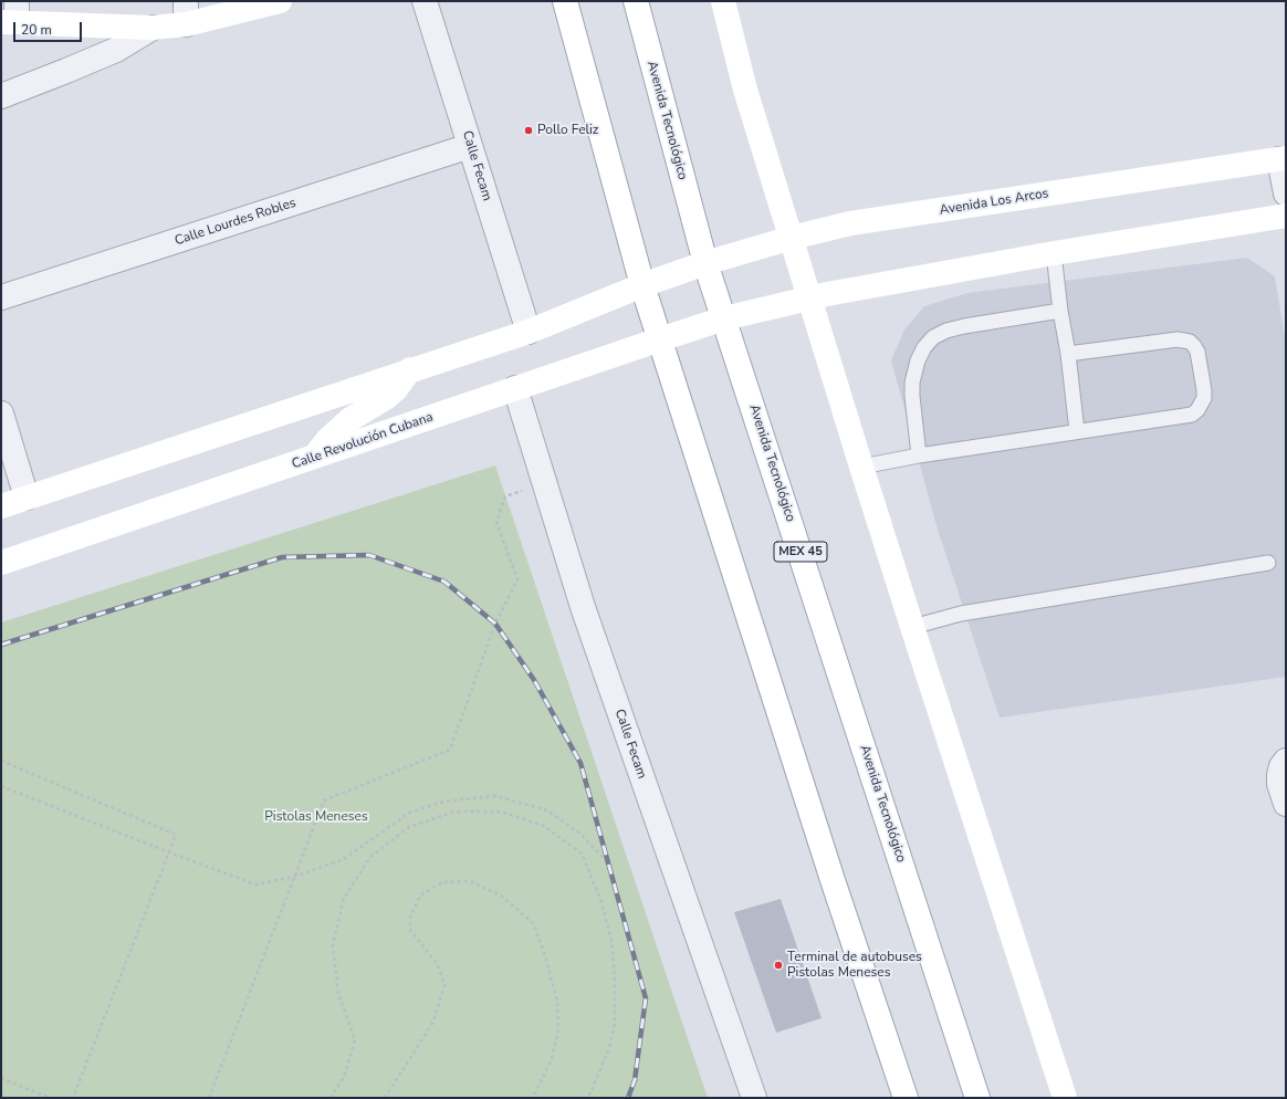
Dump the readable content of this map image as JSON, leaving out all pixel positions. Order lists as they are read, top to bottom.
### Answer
{
  "streets": {
    "main road": [
      "Avenida Tecnológico",
      "Avenida Los Arcos",
      "Calle Revolución Cubana",
      "MEX 45"
    ],
    "street": ["Calle Fecam", "Calle Lourdes Robles"]
  },
  "crossings": [
    ["Avenida Tecnológico", "Avenida Los Arcos"],
    ["Avenida Tecnológico", "Calle Revolución Cubana"],
    ["Calle Fecam", "Calle Lourdes Robles"],
    ["Calle Fecam", "Calle Revolución Cubana"]
  ],
  "parks": ["Pistolas Meneses"],
  "places": ["Pollo Feliz", "Terminal de autobuses Pistolas Meneses"],
  "scale_bar": "20 m"
}
